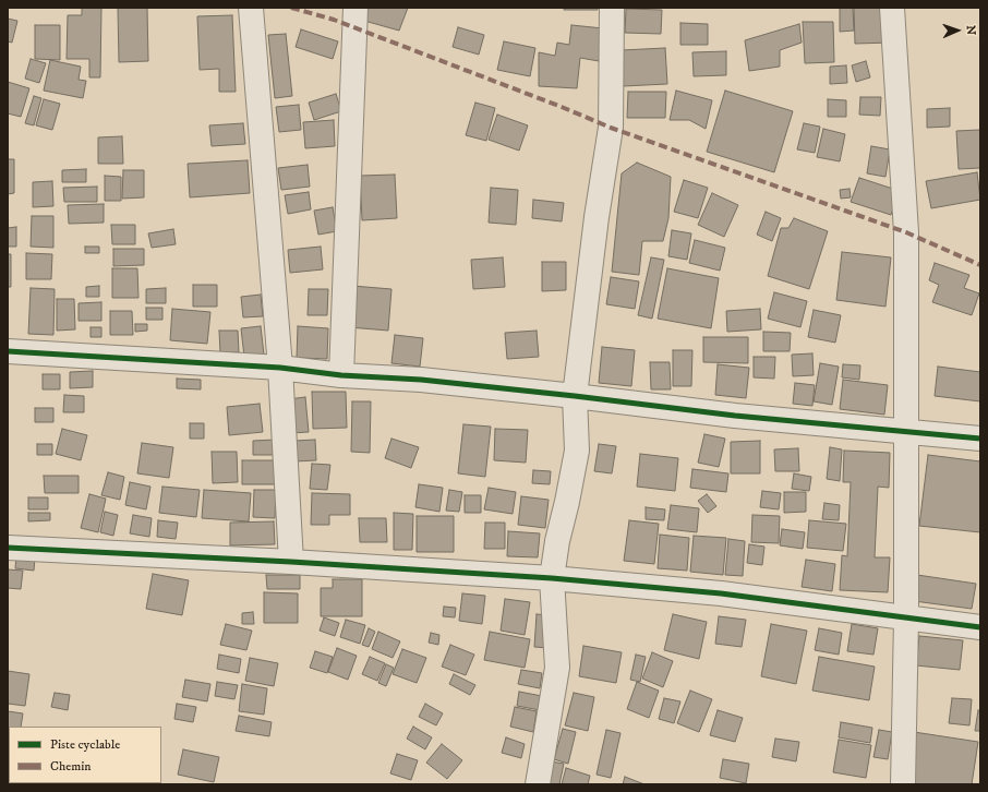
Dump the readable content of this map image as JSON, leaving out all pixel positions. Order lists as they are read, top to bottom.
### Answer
{
  "legend": ["Piste cyclable", "Chemin"],
  "north": "right"
}
